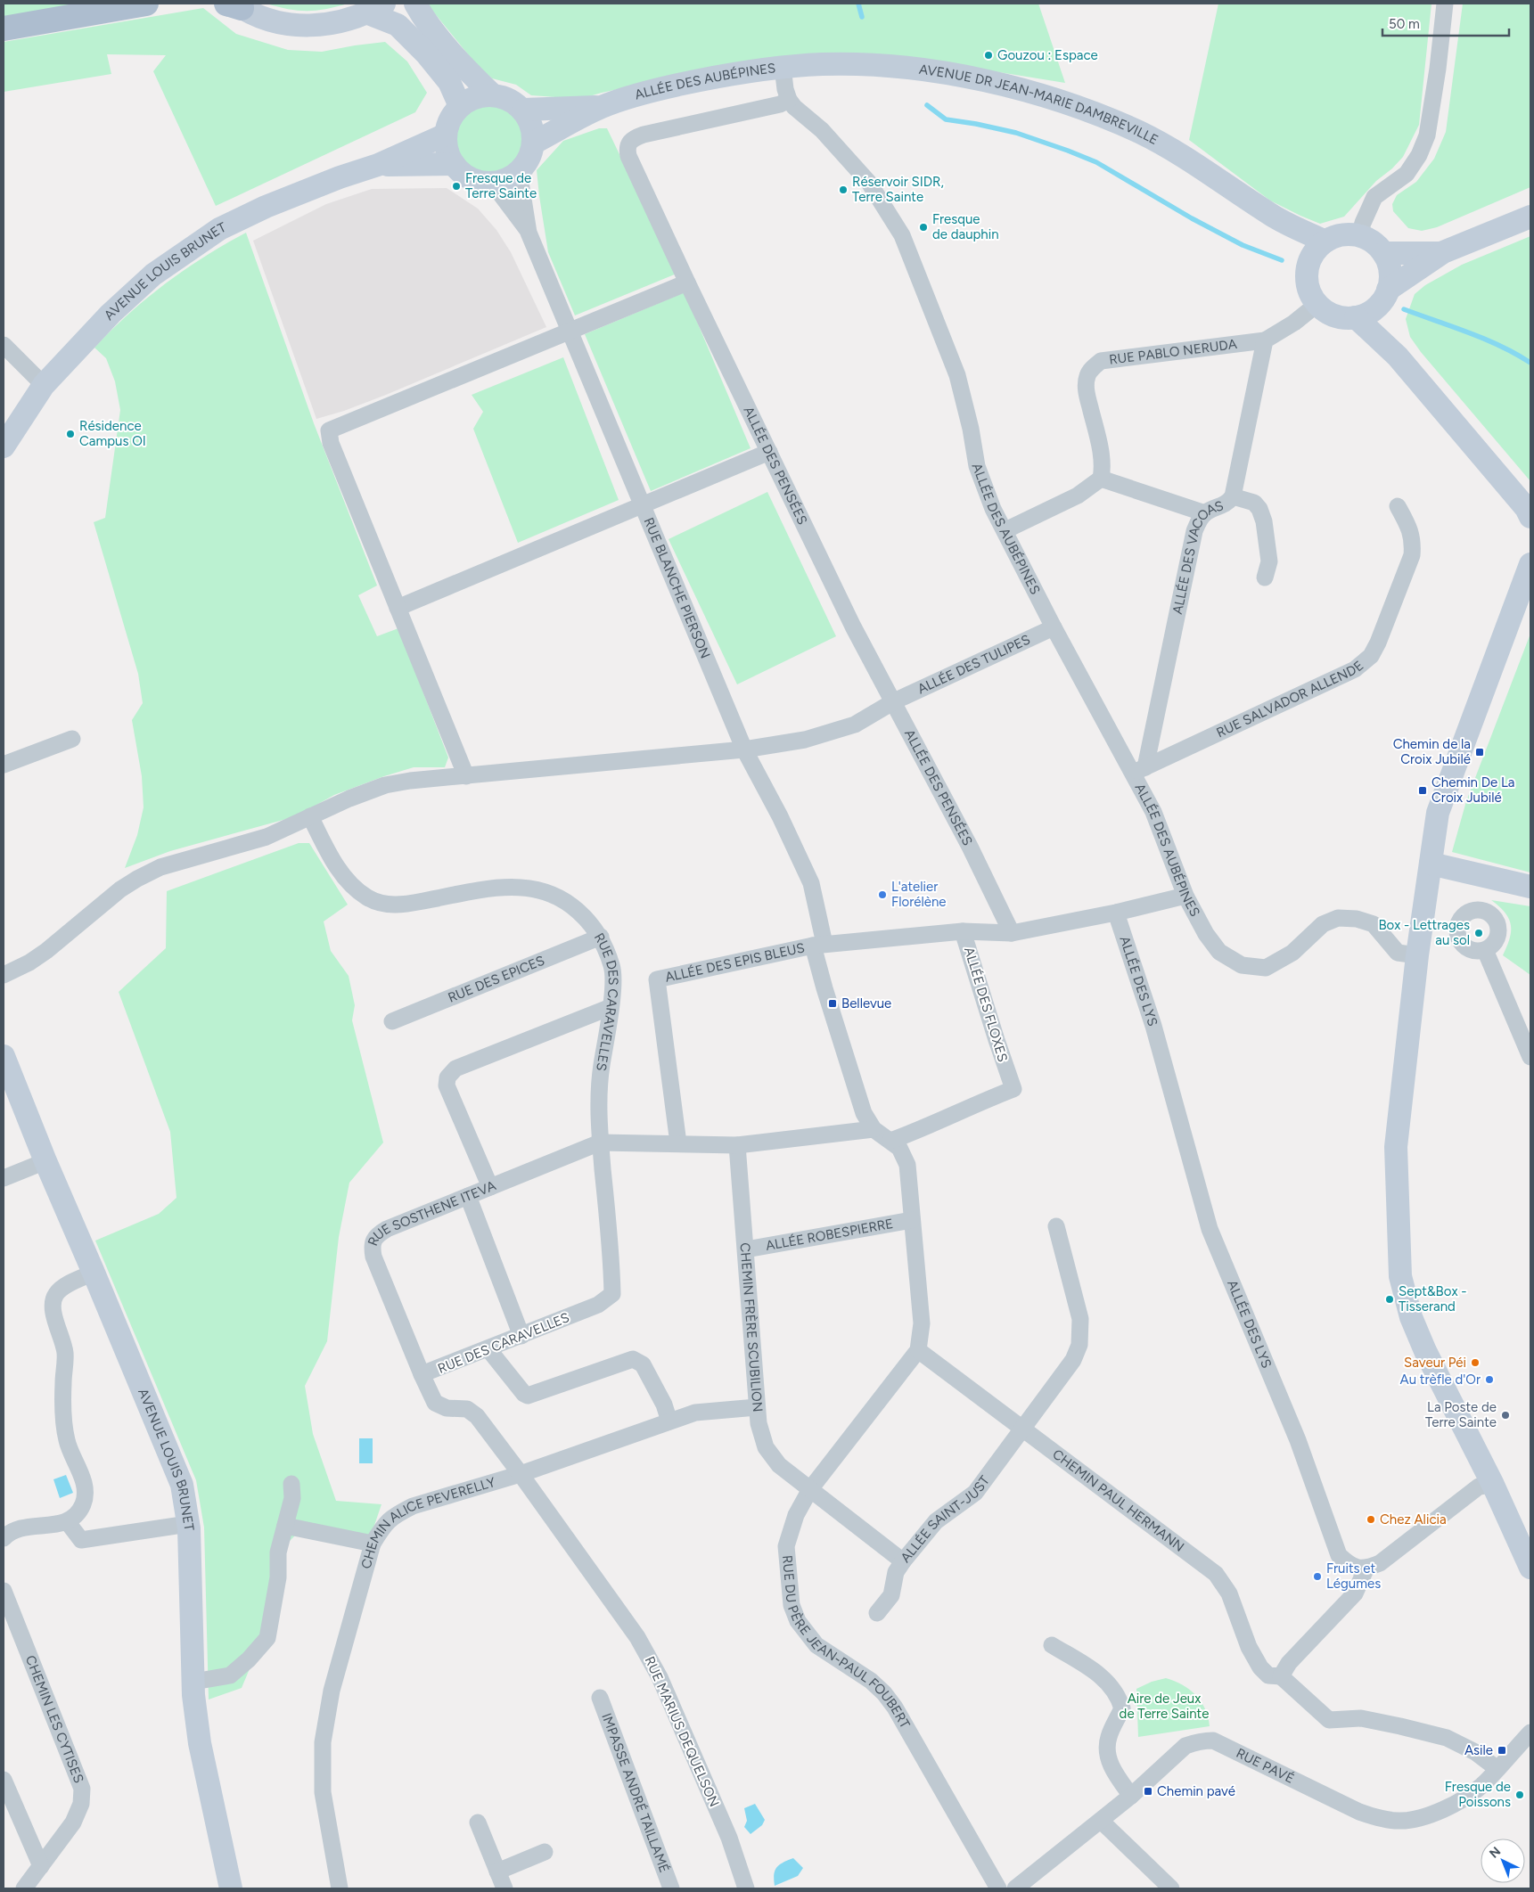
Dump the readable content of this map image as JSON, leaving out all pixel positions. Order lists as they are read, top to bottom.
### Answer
{
  "streets": {
    "street": [
      "ALLÉE DES AUBÉPINES",
      "AVENUE DR JEAN-MARIE DAMBREVILLE",
      "AVENUE LOUIS BRUNET",
      "RUE PABLO NERUDA",
      "ALLÉE DES PENSÉES",
      "ALLÉE DES VACOAS",
      "RUE BLANCHE PIERSON",
      "ALLÉE DES TULIPES",
      "RUE SALVADOR ALLENDE",
      "ALLÉE DES EPIS BLEUS",
      "RUE DES EPICES",
      "ALLÉE DES LYS",
      "RUE DES CARAVELLES",
      "ALLÉE DES FLOXES",
      "RUE SOSTHENE ITEVA",
      "ALLÉE ROBESPIERRE",
      "CHEMIN FRÈRE SCUBILION",
      "CHEMIN PAUL HERMANN",
      "ALLÉE SAINT-JUST",
      "CHEMIN ALICE PEVERELLY",
      "RUE DU PÈRE JEAN-PAUL FOUBERT",
      "CHEMIN LES CYTISES",
      "RUE MARIUS DEQUELSON",
      "RUE PAVÉ",
      "IMPASSE ANDRÉ TAILLAMÉ"
    ]
  },
  "crossings": [
    ["ALLÉE DES AUBÉPINES", "AVENUE DR JEAN-MARIE DAMBREVILLE"],
    ["ALLÉE DES AUBÉPINES", "AVENUE LOUIS BRUNET"],
    ["ALLÉE DES AUBÉPINES", "ALLÉE DES PENSÉES"],
    ["ALLÉE DES AUBÉPINES", "ALLÉE DES VACOAS"],
    ["ALLÉE DES AUBÉPINES", "RUE BLANCHE PIERSON"],
    ["ALLÉE DES AUBÉPINES", "ALLÉE DES TULIPES"],
    ["ALLÉE DES AUBÉPINES", "RUE SALVADOR ALLENDE"],
    ["ALLÉE DES AUBÉPINES", "ALLÉE DES FLOXES"],
    ["AVENUE LOUIS BRUNET", "RUE BLANCHE PIERSON"],
    ["RUE PABLO NERUDA", "ALLÉE DES VACOAS"],
    ["ALLÉE DES PENSÉES", "ALLÉE DES TULIPES"],
    ["ALLÉE DES PENSÉES", "ALLÉE DES FLOXES"],
    ["ALLÉE DES VACOAS", "RUE SALVADOR ALLENDE"],
    ["RUE BLANCHE PIERSON", "ALLÉE DES TULIPES"],
    ["RUE BLANCHE PIERSON", "ALLÉE DES EPIS BLEUS"],
    ["ALLÉE DES TULIPES", "RUE DES CARAVELLES"],
    ["RUE DES EPICES", "RUE DES CARAVELLES"],
    ["ALLÉE DES LYS", "ALLÉE DES FLOXES"],
    ["RUE DES CARAVELLES", "RUE SOSTHENE ITEVA"],
    ["RUE DES CARAVELLES", "RUE MARIUS DEQUELSON"],
    ["RUE SOSTHENE ITEVA", "RUE MARIUS DEQUELSON"],
    ["ALLÉE ROBESPIERRE", "CHEMIN FRÈRE SCUBILION"],
    ["CHEMIN FRÈRE SCUBILION", "ALLÉE SAINT-JUST"],
    ["CHEMIN FRÈRE SCUBILION", "CHEMIN ALICE PEVERELLY"],
    ["CHEMIN FRÈRE SCUBILION", "RUE DU PÈRE JEAN-PAUL FOUBERT"],
    ["CHEMIN PAUL HERMANN", "ALLÉE SAINT-JUST"],
    ["CHEMIN PAUL HERMANN", "RUE DU PÈRE JEAN-PAUL FOUBERT"],
    ["CHEMIN PAUL HERMANN", "RUE PAVÉ"],
    ["CHEMIN ALICE PEVERELLY", "RUE MARIUS DEQUELSON"]
  ],
  "parks": ["Aire de Jeux de Terre Sainte"],
  "places": {
    "other": [
      "Gouzou : Espace",
      "Fresque de Terre Sainte",
      "Réservoir SIDR, Terre Sainte",
      "Fresque de dauphin",
      "Résidence Campus OI",
      "L'atelier Florélène",
      "Box - Lettrages au sol",
      "Sept&Box - Tisserand",
      "Saveur Péi",
      "Au trèfle d'Or",
      "La Poste de Terre Sainte",
      "Chez Alicia",
      "Fruits et Légumes",
      "Fresque de Poissons"
    ],
    "transit": [
      "Chemin de la Croix Jubilé",
      "Chemin De La Croix Jubilé",
      "Bellevue",
      "Asile",
      "Chemin pavé"
    ]
  },
  "scale_bar": "50 m",
  "north": "top left"
}
